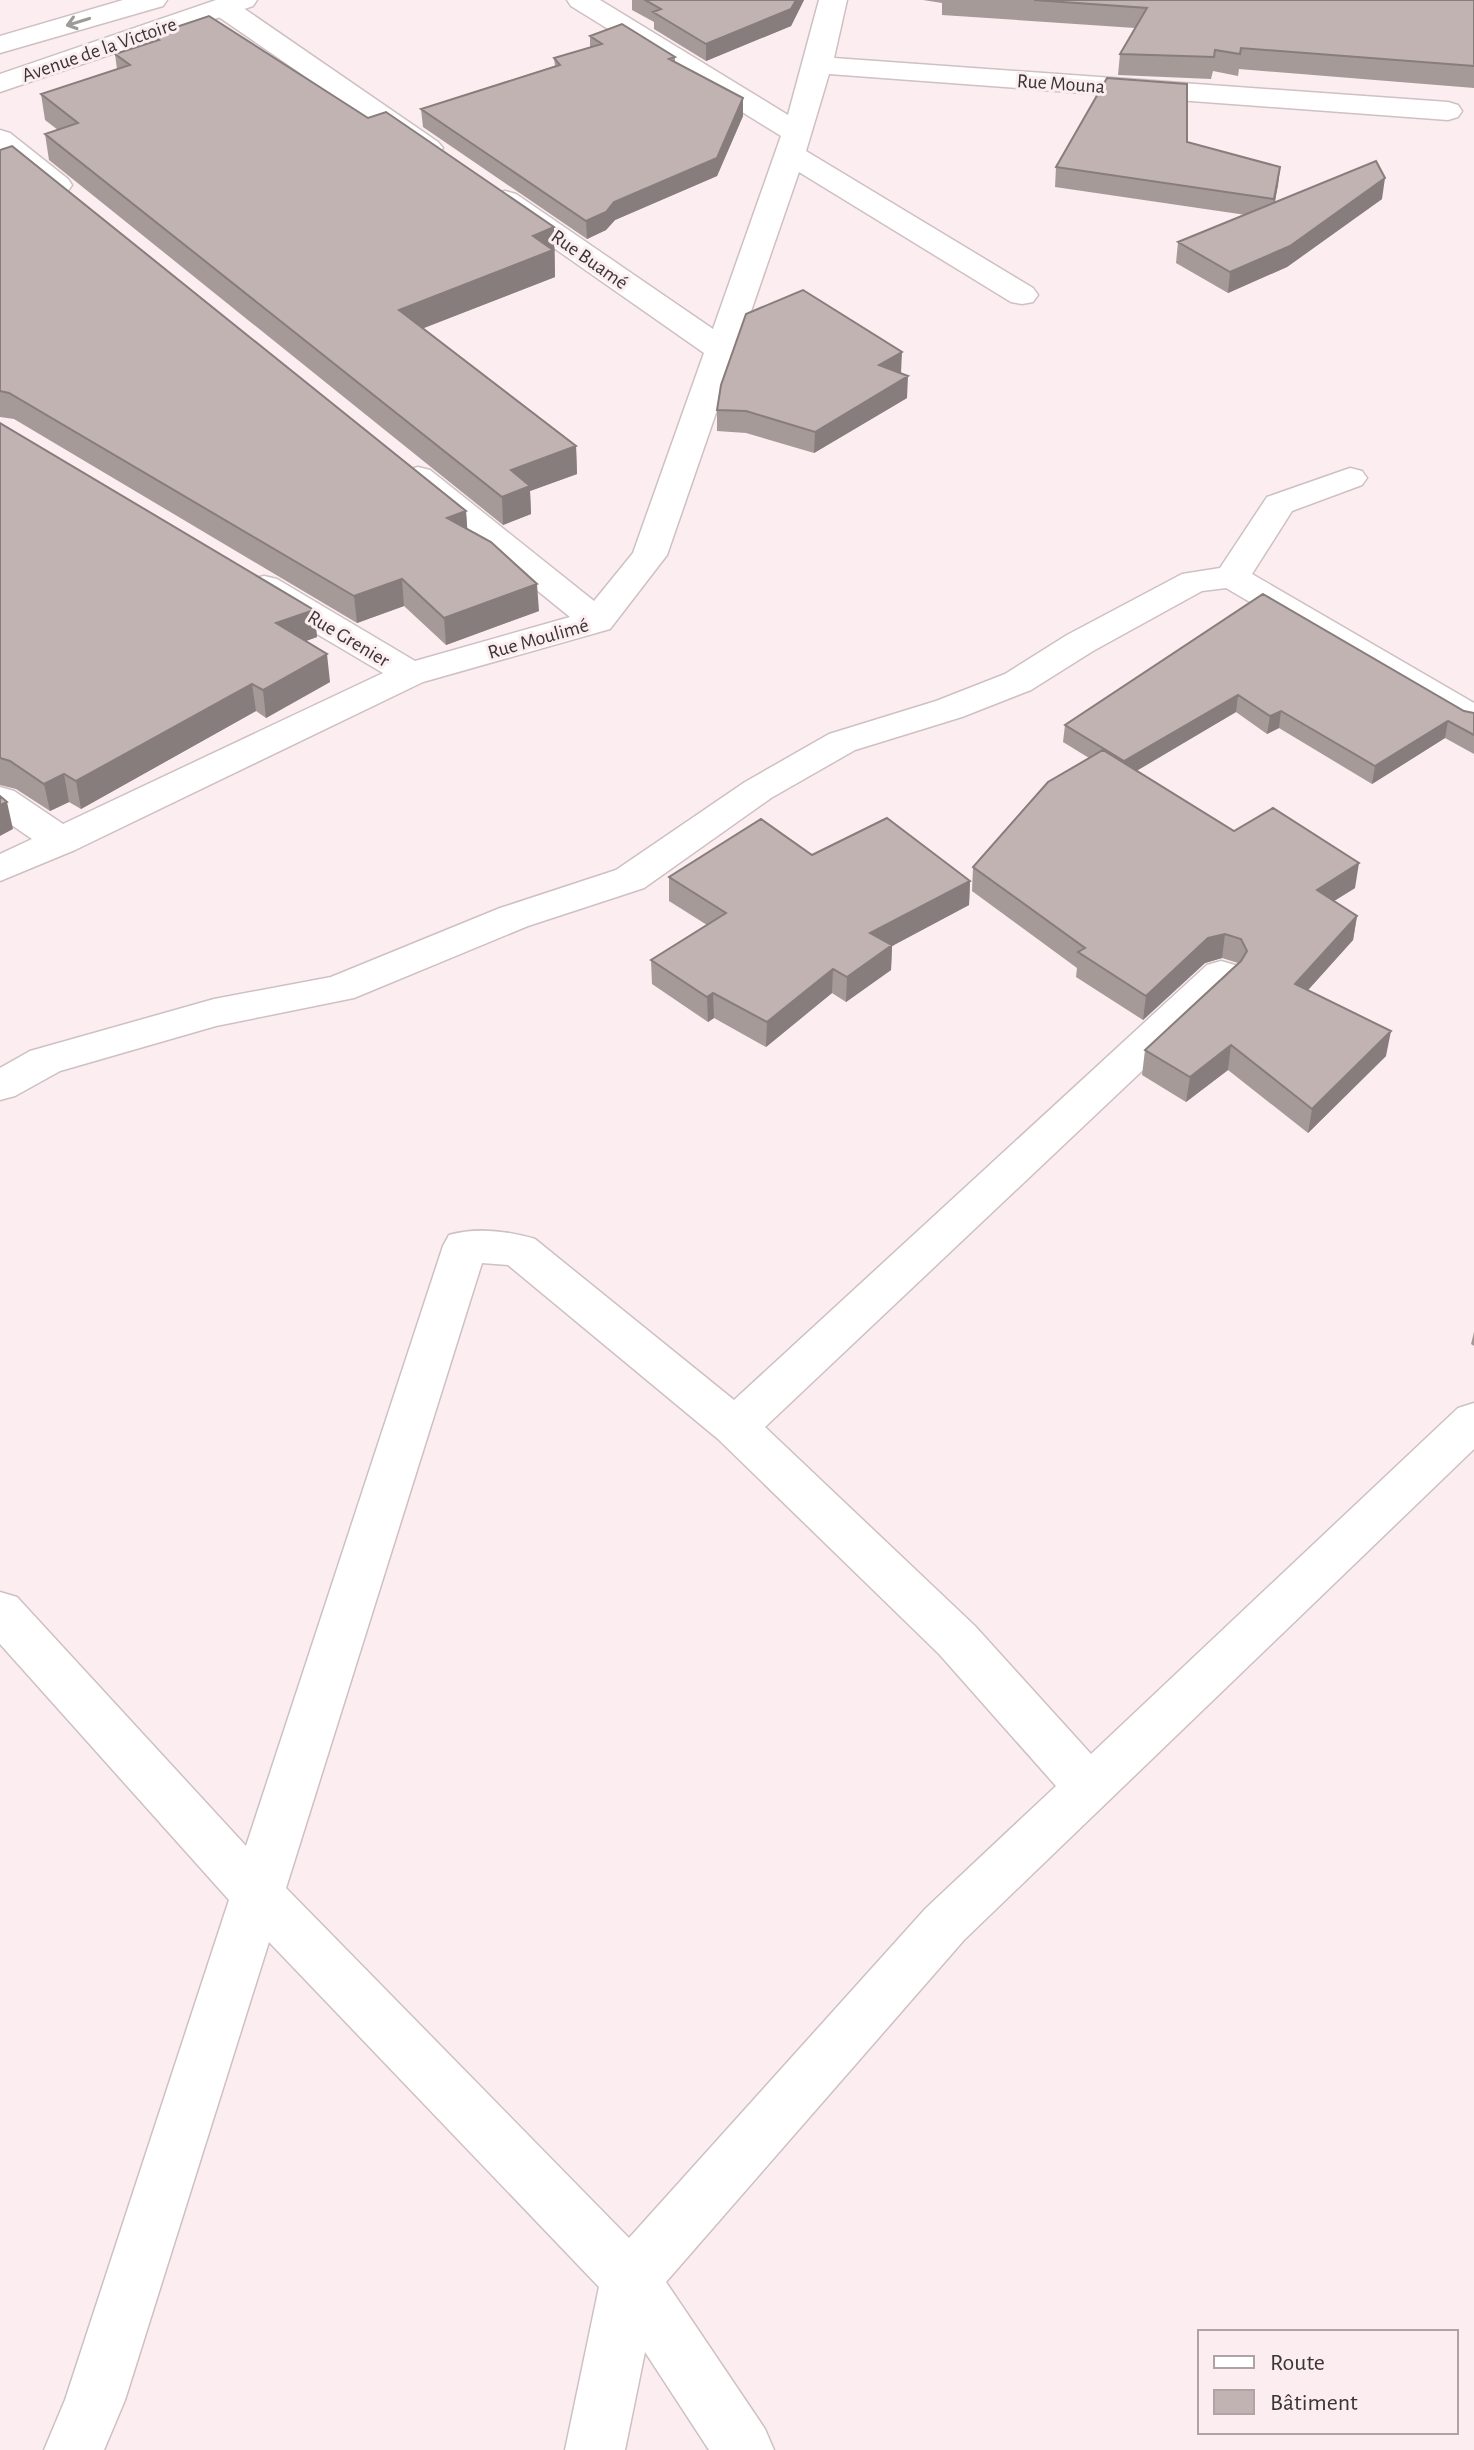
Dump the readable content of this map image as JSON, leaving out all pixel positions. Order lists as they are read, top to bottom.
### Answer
{
  "streets": {
    "main road": [
      "Avenue de la Victoire",
      "Rue Mouna",
      "Rue Buamé",
      "Rue Grenier",
      "Rue Moulimé"
    ]
  },
  "crossings": [
    ["Rue Mouna", "Rue Moulimé"],
    ["Rue Buamé", "Rue Moulimé"],
    ["Rue Grenier", "Rue Moulimé"]
  ],
  "legend": ["Route", "Bâtiment"]
}
